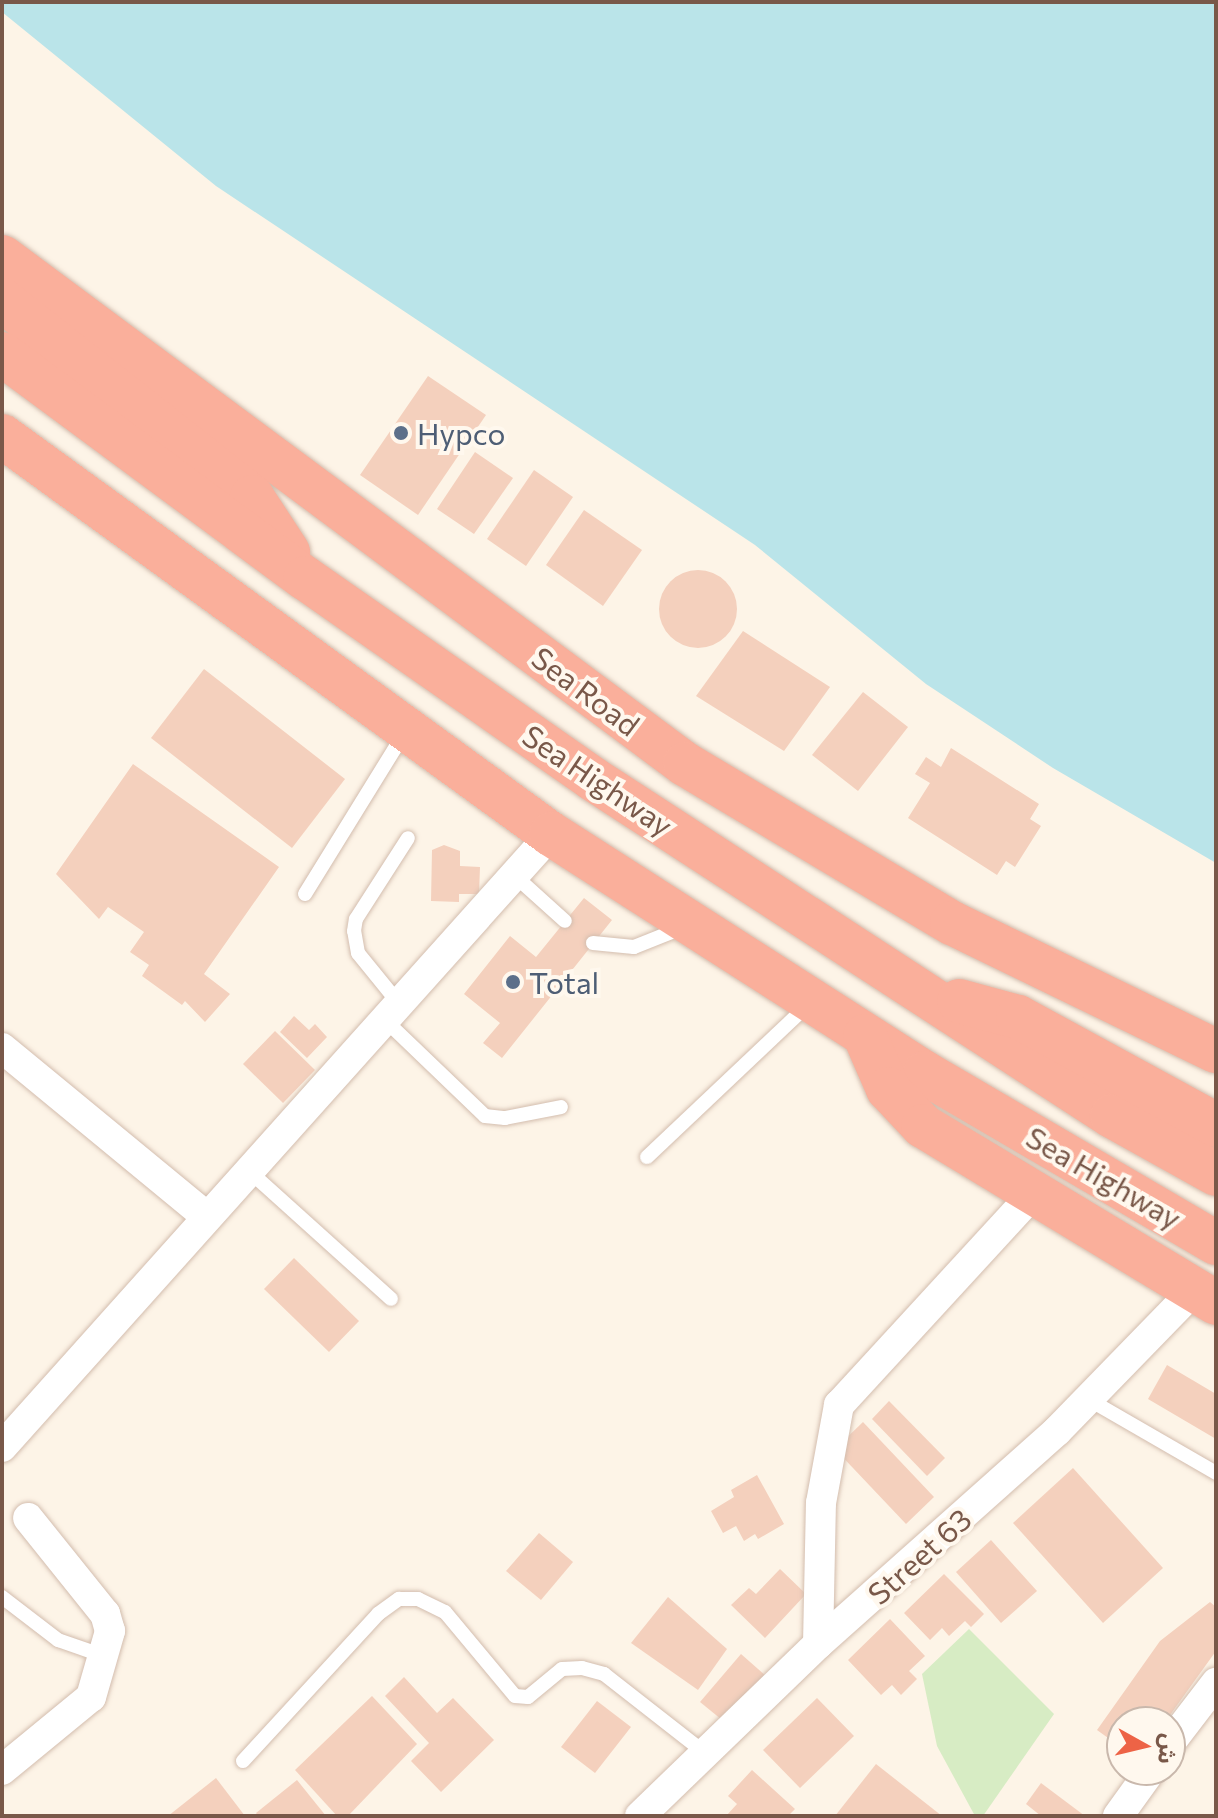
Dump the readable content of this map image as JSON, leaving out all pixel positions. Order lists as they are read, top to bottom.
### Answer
{
  "streets": {
    "highway": ["Sea Road", "Sea Highway"],
    "street": ["Street 63"]
  },
  "places": ["Hypco", "Total"],
  "north": "right"
}
